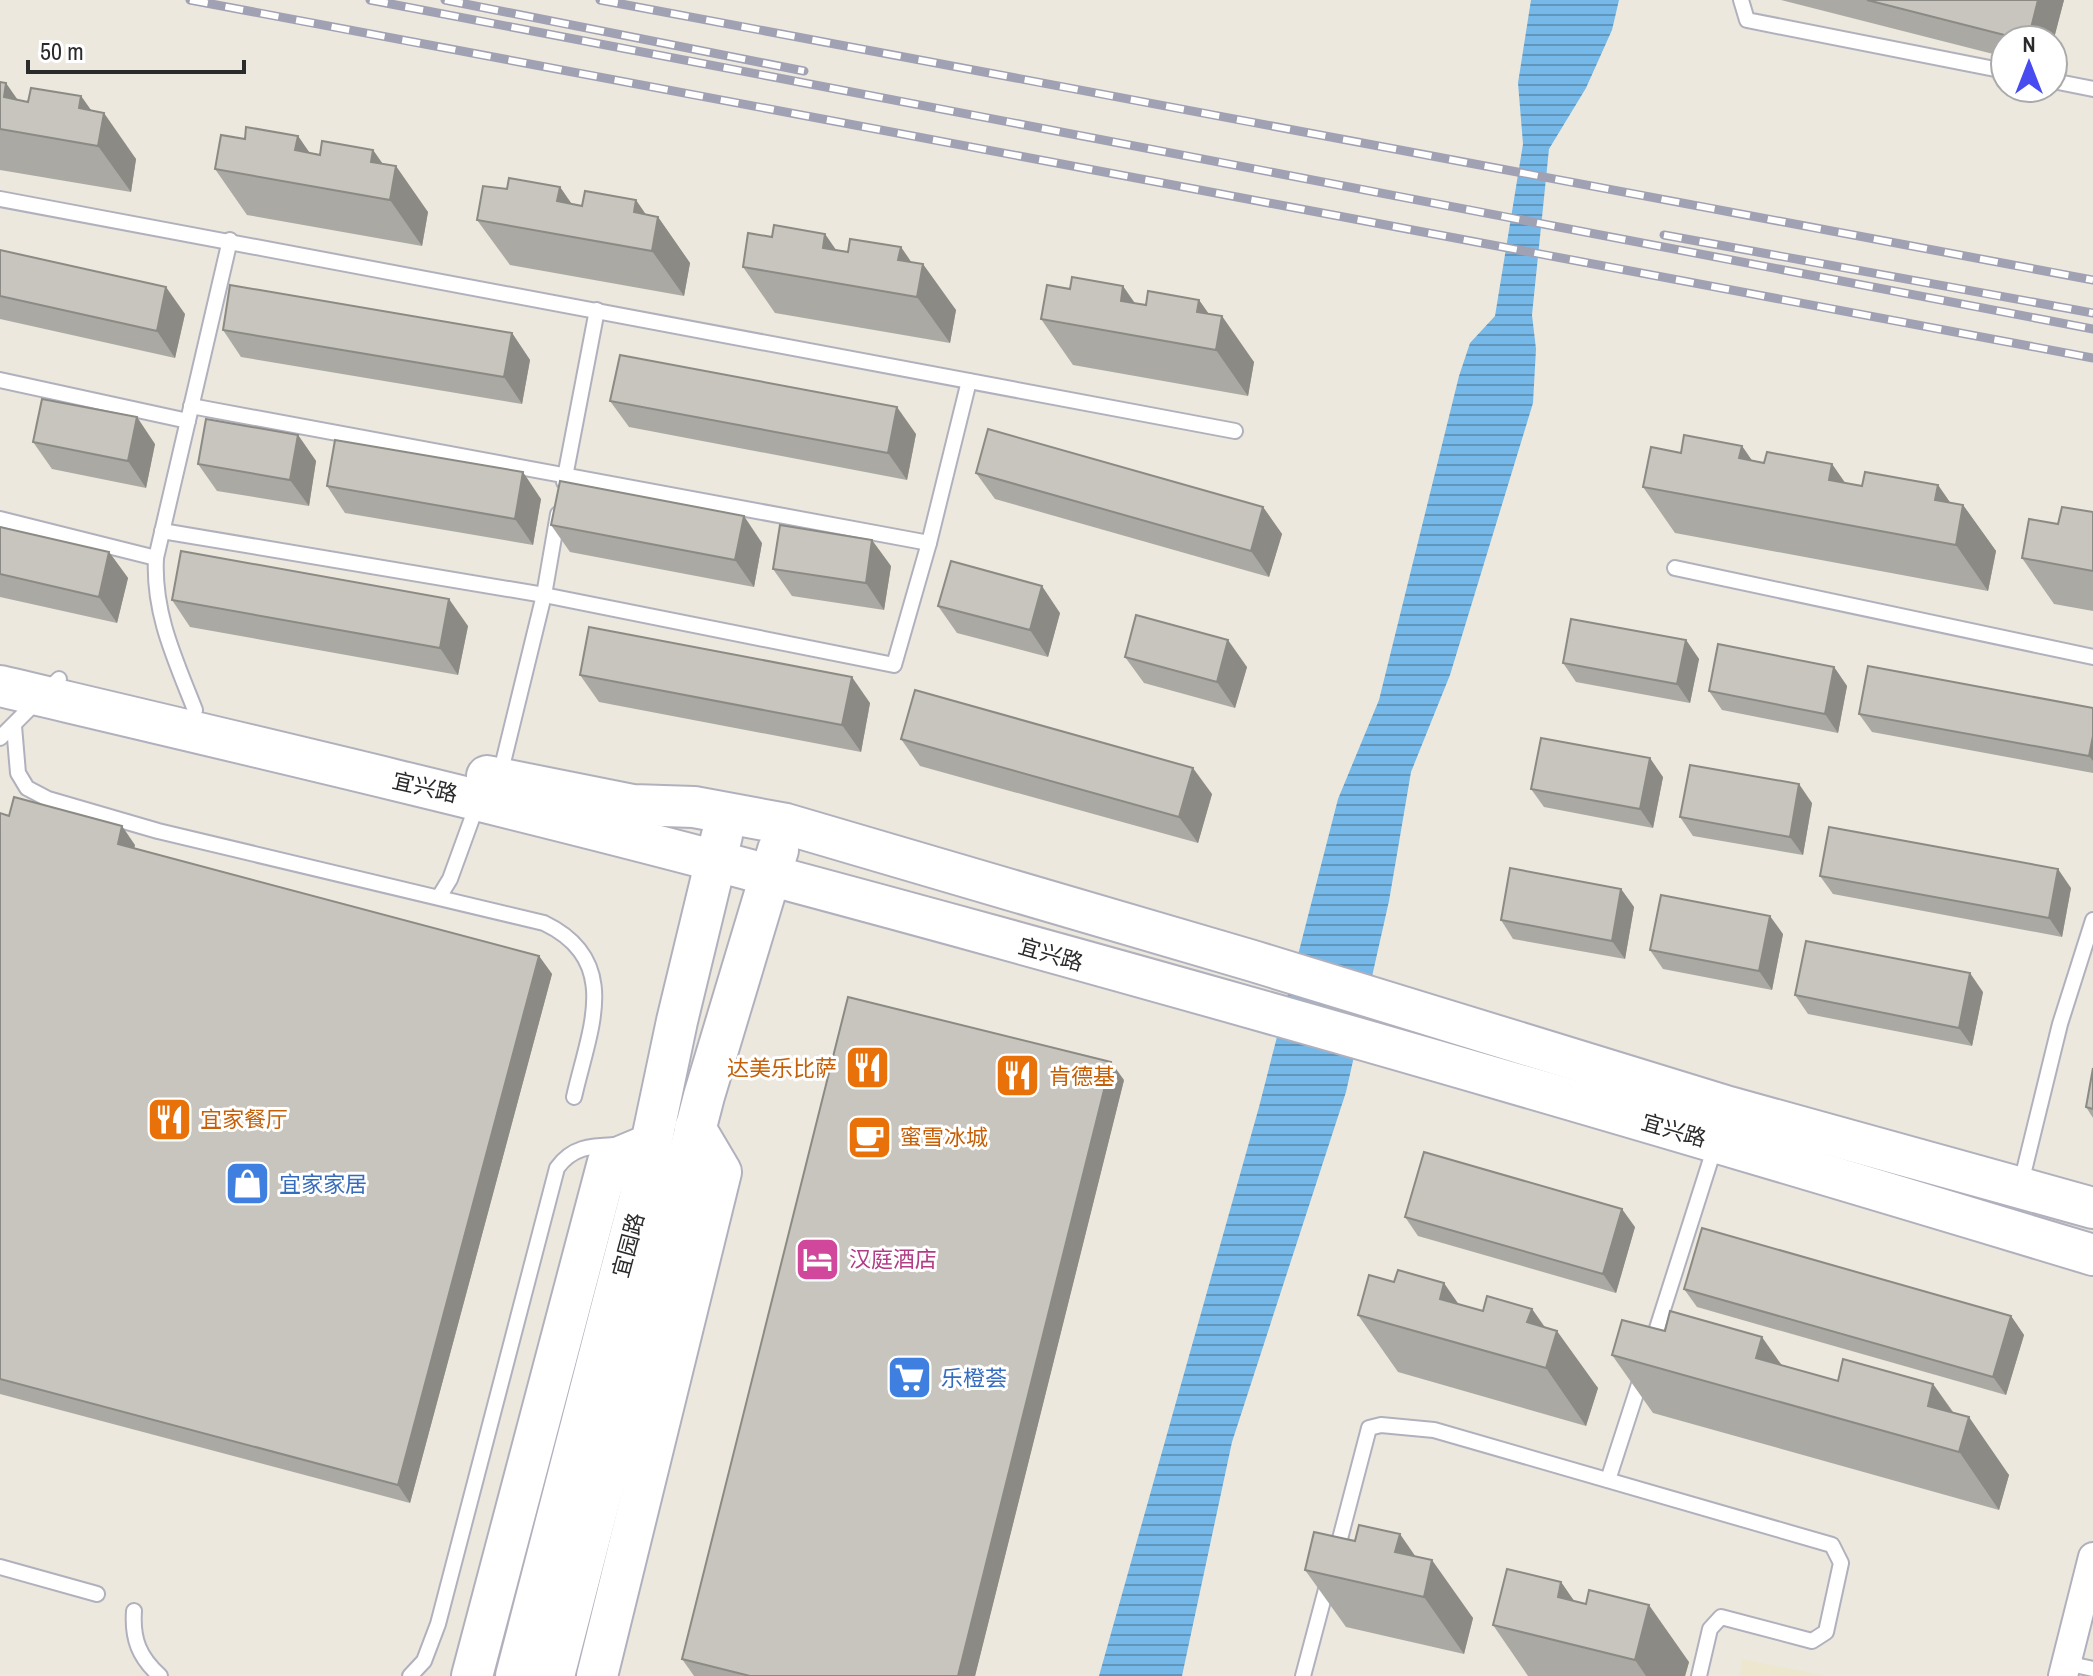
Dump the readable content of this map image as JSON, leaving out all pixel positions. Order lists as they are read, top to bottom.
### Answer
{
  "streets": {
    "street": ["宜兴路", "宜园路"]
  },
  "crossings": [
    ["宜兴路", "宜园路"]
  ],
  "places": {
    "restaurant": ["达美乐比萨", "肯德基", "宜家餐厅"],
    "cafe": ["蜜雪冰城"],
    "shop": ["宜家家居"],
    "hotel": ["汉庭酒店"],
    "supermarket": ["乐橙荟"]
  },
  "scale_bar": "50 m",
  "north": "top"
}
